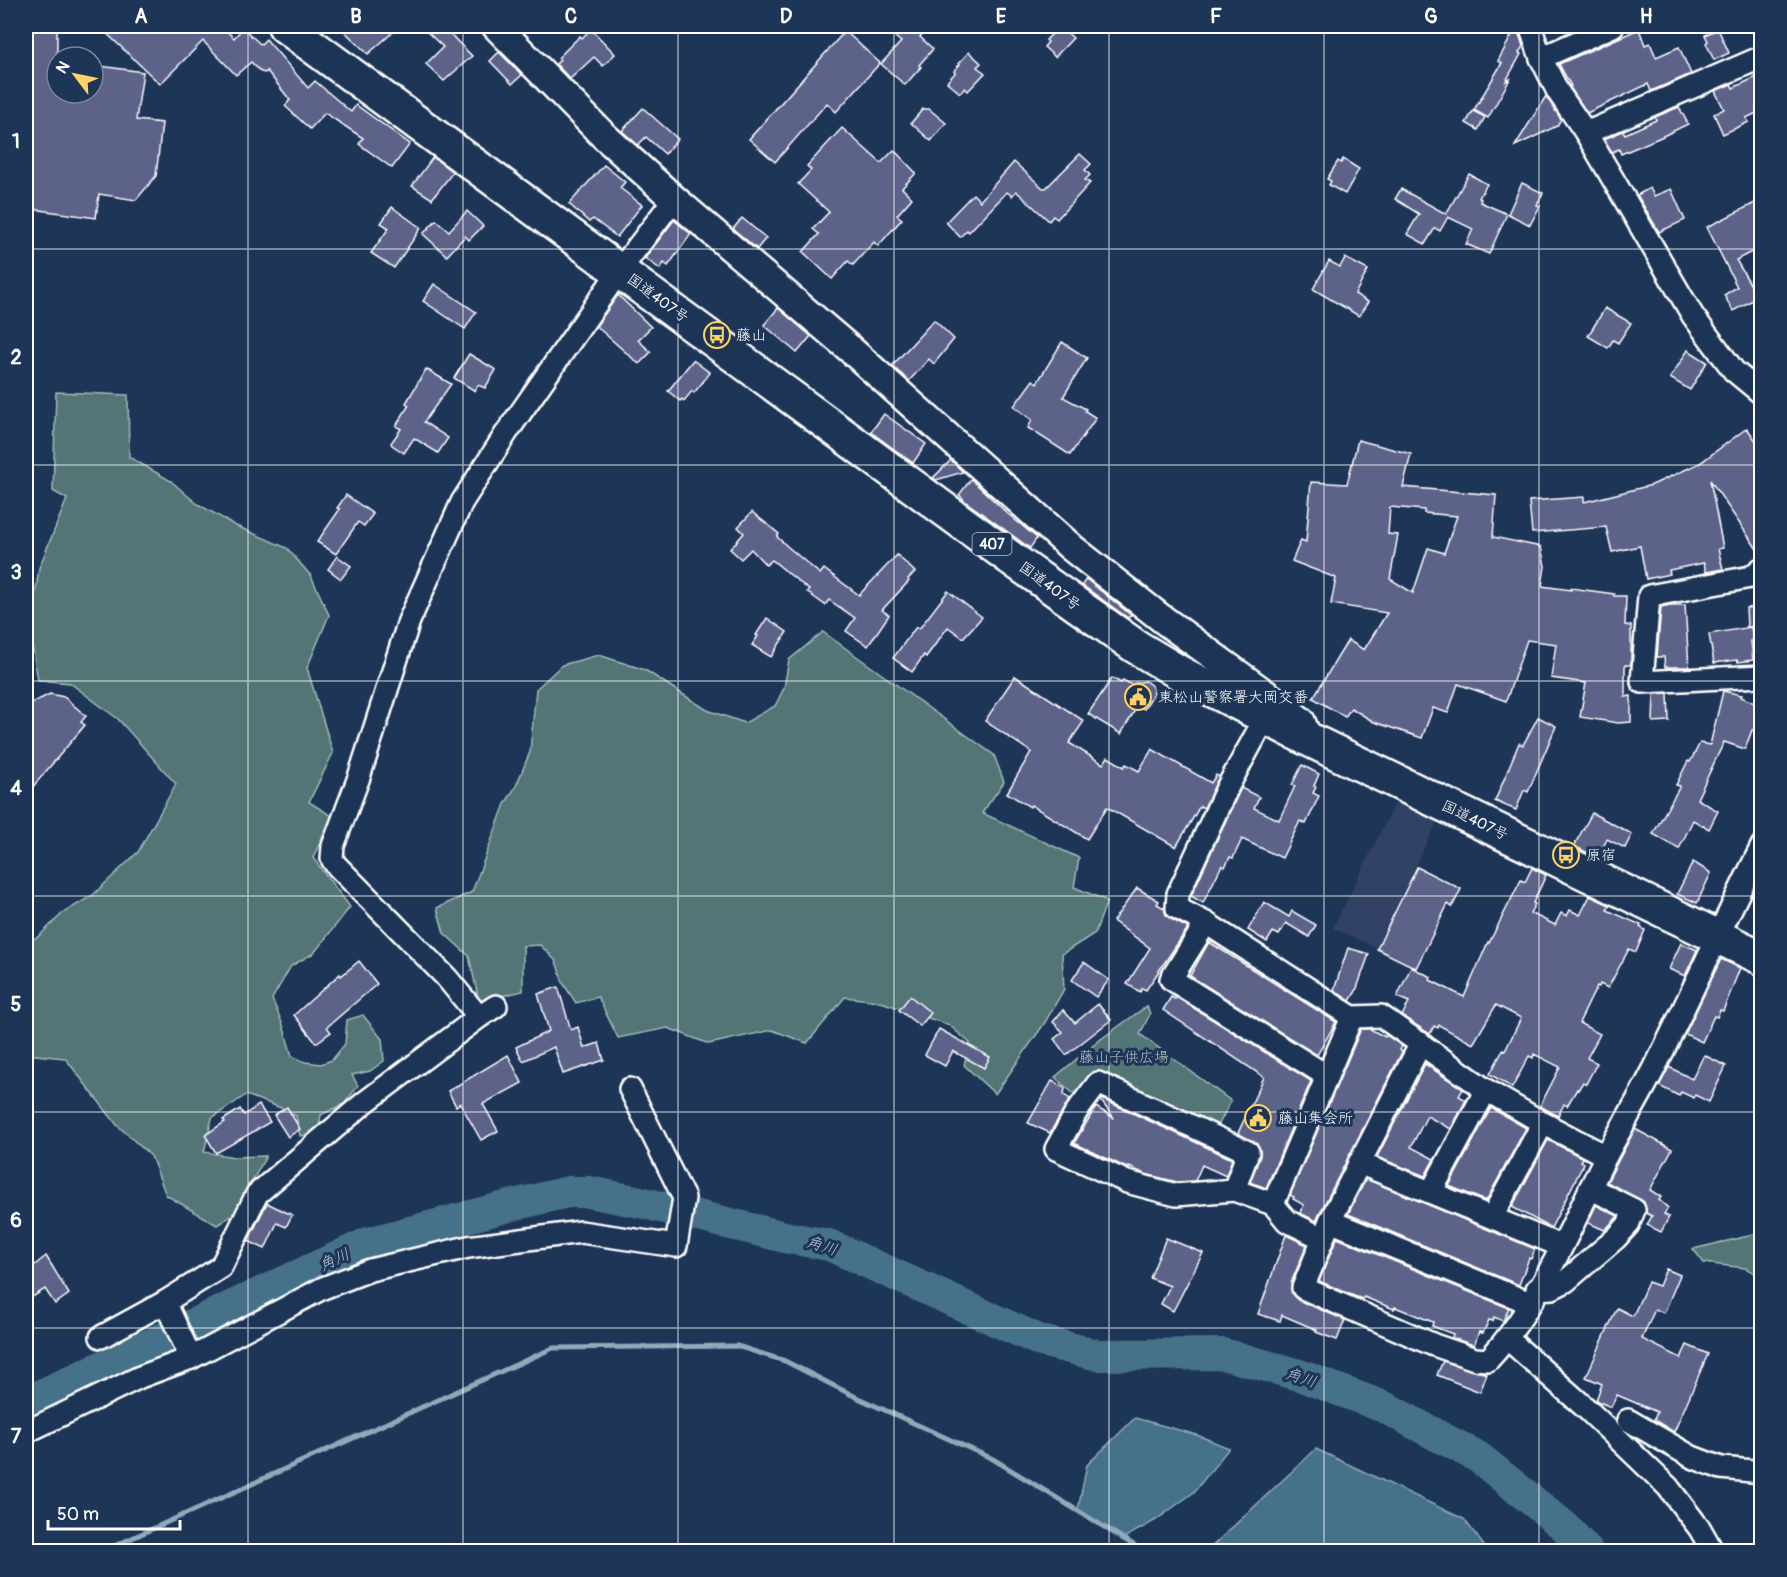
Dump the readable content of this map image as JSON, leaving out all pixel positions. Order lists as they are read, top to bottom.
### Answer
{
  "streets": {
    "highway": ["国道407号", "407"]
  },
  "water": ["角川"],
  "parks": ["藤山子供広場"],
  "places": {
    "bus stop": ["藤山", "原宿"],
    "public building": ["東松山警察署大岡交番", "藤山集会所"]
  },
  "scale_bar": "50 m",
  "north": "top left",
  "grid": {
    "columns": [
      "A",
      "B",
      "C",
      "D",
      "E",
      "F",
      "G",
      "H"
    ],
    "rows": [
      "1",
      "2",
      "3",
      "4",
      "5",
      "6",
      "7"
    ]
  }
}
